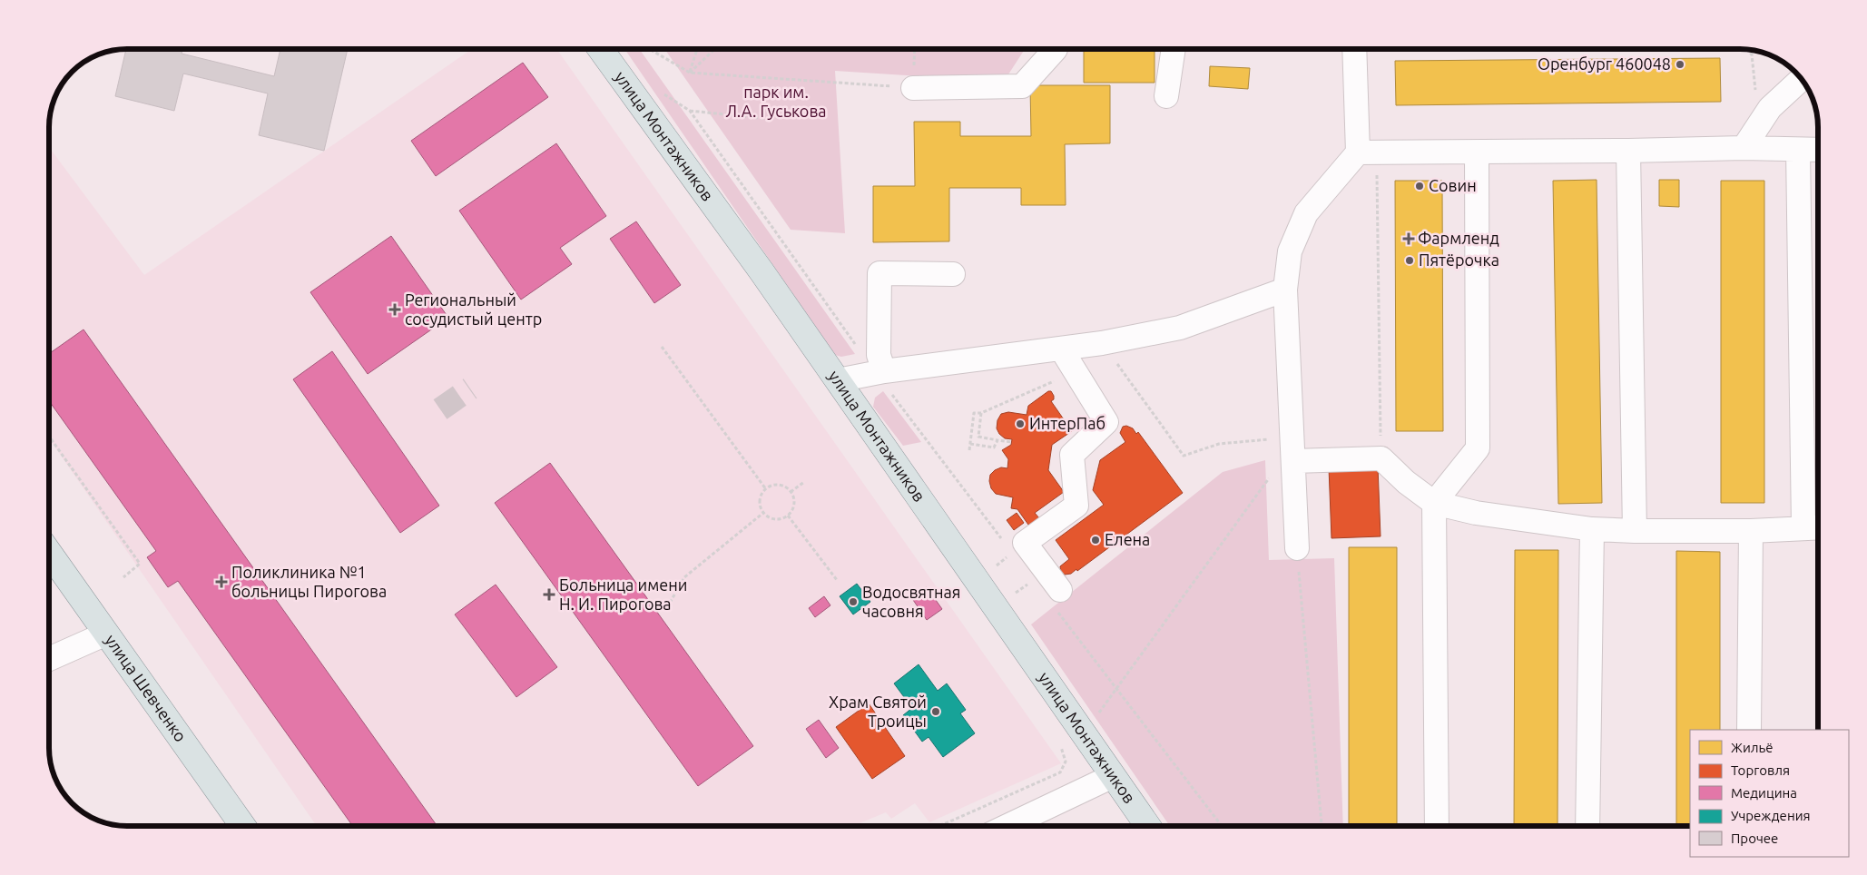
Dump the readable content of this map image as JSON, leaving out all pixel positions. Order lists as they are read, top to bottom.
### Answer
{
  "streets": {
    "main road": ["улица Монтажников", "улица Шевченко"]
  },
  "parks": ["парк им. Л.А. Гуськова"],
  "places": {
    "other": [
      "Оренбург 460048",
      "Совин",
      "Пятёрочка",
      "ИнтерПаб",
      "Елена",
      "Водосвятная часовня",
      "Храм Святой Троицы"
    ],
    "health": [
      "Фармленд",
      "Региональный сосудистый центр",
      "Поликлиника №1 больницы Пирогова",
      "Больница имени Н. И. Пирогова"
    ]
  },
  "legend": [
    "Жильё",
    "Торговля",
    "Медицина",
    "Учреждения",
    "Прочее"
  ]
}
